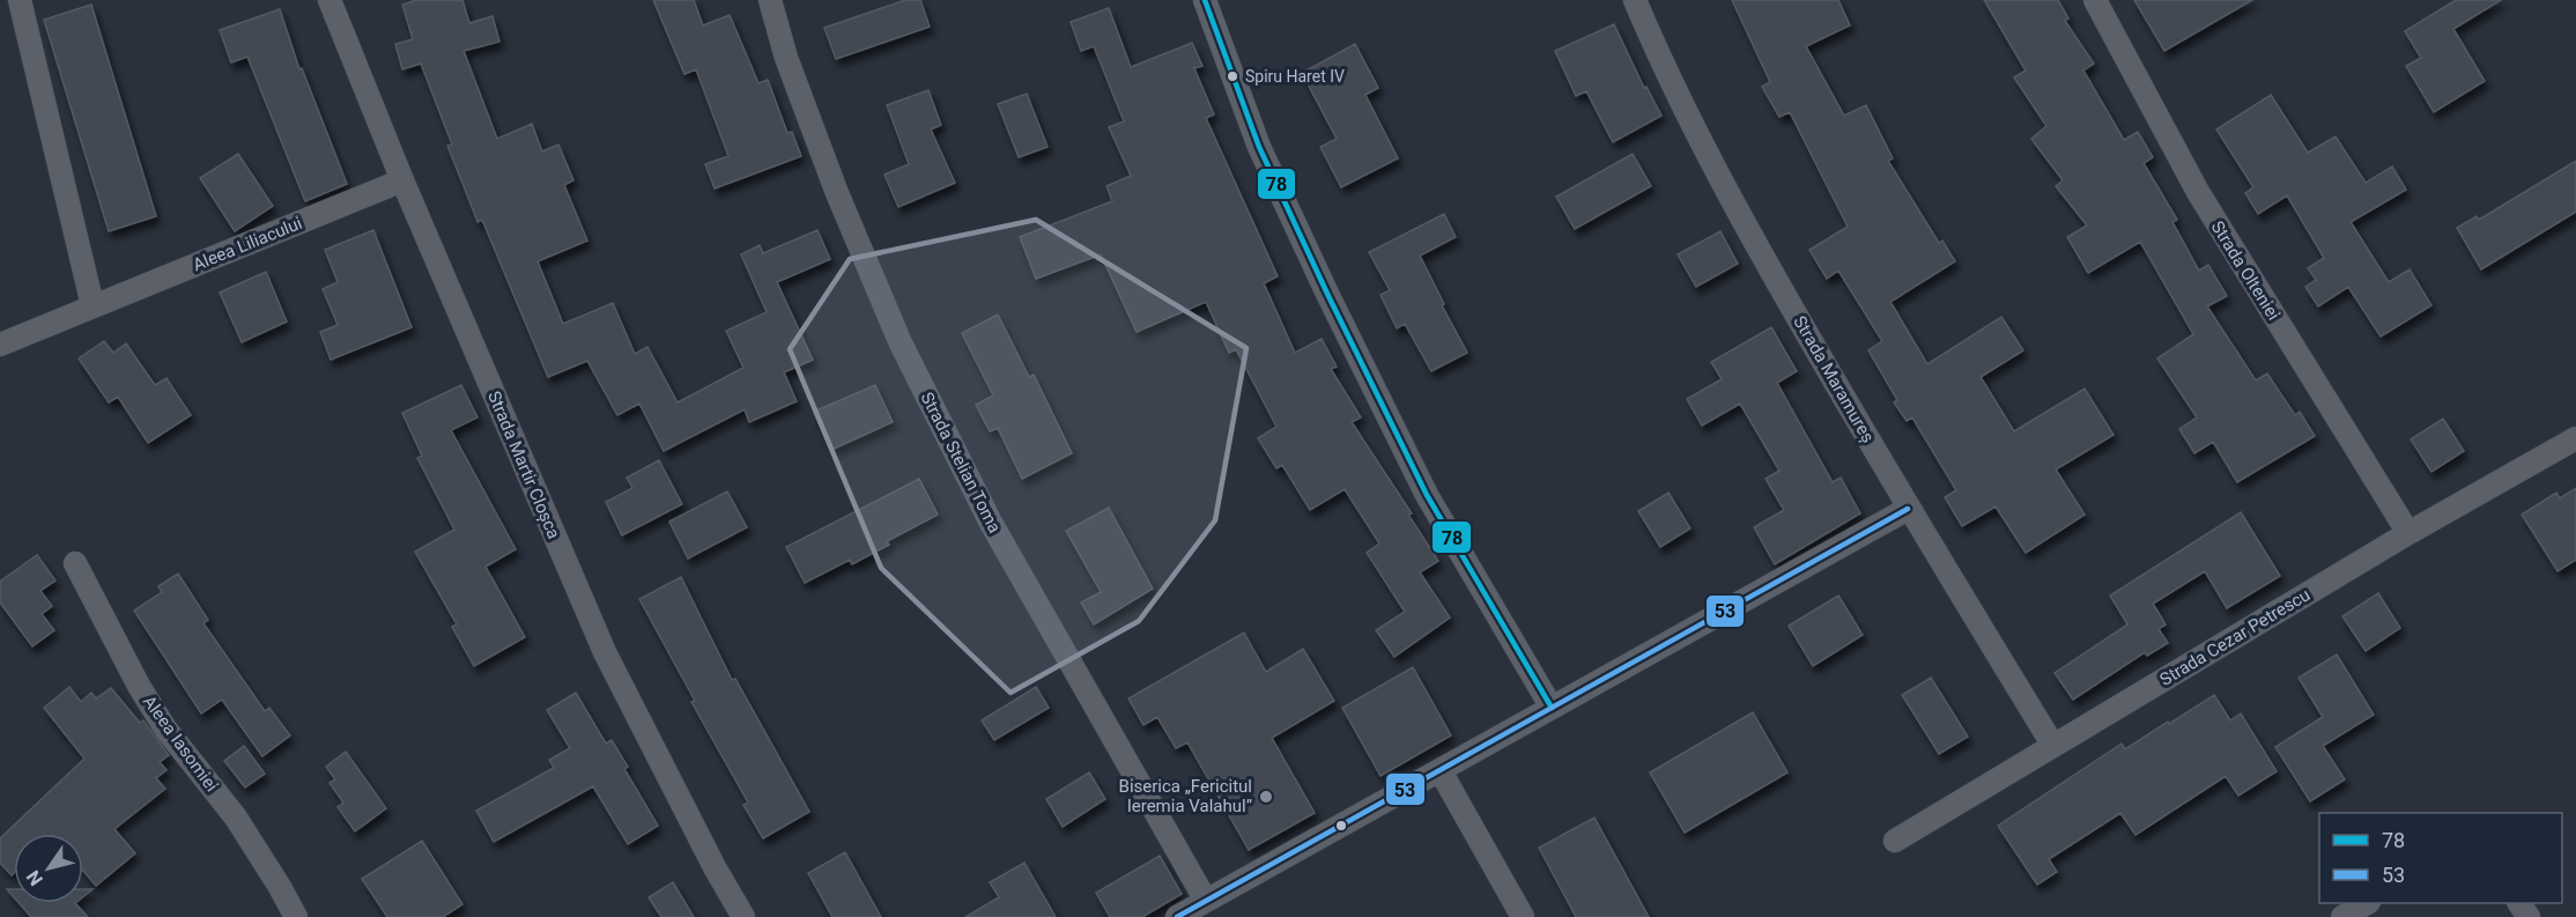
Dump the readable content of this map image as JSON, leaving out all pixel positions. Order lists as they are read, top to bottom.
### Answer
{
  "streets": {
    "street": [
      "Aleea Liliacului",
      "Strada Olteniei",
      "Strada Maramureș",
      "Strada Stelian Toma",
      "Strada Martir Cloșca",
      "Strada Cezar Petrescu",
      "Aleea Iasomiei"
    ]
  },
  "crossings": [
    ["Aleea Liliacului", "Strada Martir Cloșca"],
    ["Strada Olteniei", "Strada Cezar Petrescu"],
    ["Strada Maramureș", "Strada Cezar Petrescu"]
  ],
  "places": ["Spiru Haret IV", "Biserica „Fericitul Ieremia Valahul”"],
  "lines": ["transit line 78", "transit line 53"],
  "legend": ["78", "53"],
  "north": "bottom left"
}
